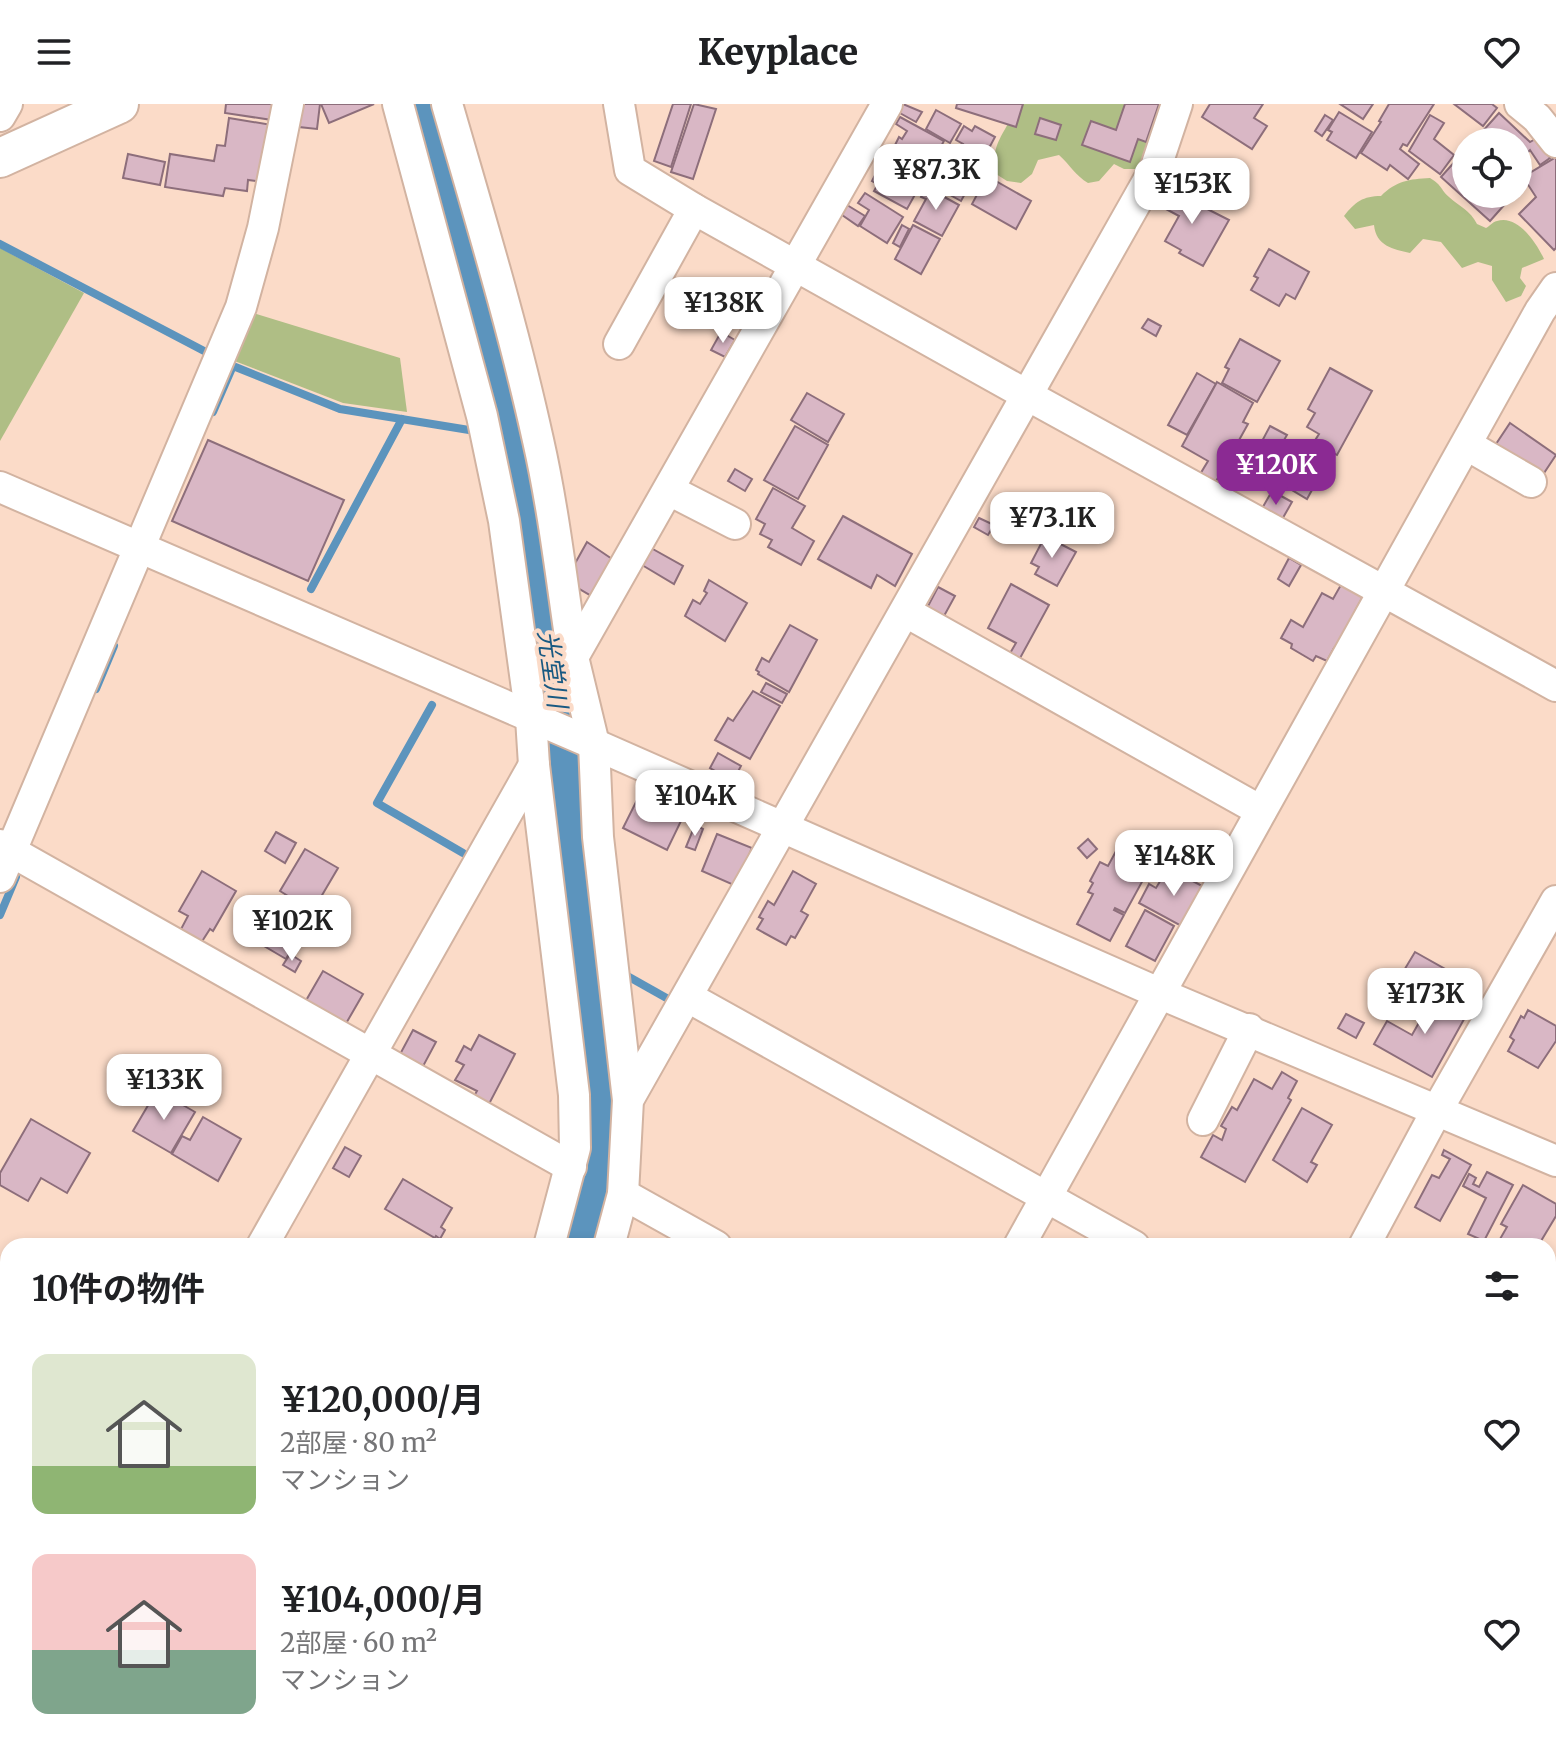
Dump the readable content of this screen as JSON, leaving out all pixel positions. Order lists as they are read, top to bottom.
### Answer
{
  "water": ["光堂川"],
  "page": {
    "header": "Keyplace",
    "price": [
      "¥87.3K",
      "¥153K",
      "¥138K",
      "¥120K",
      "¥73.1K",
      "¥104K",
      "¥148K",
      "¥102K",
      "¥173K",
      "¥133K"
    ],
    "heading": "10件の物件",
    "list": [
      {
        "name": "¥120,000/月",
        "note": "2部屋 · 80 m² · マンション"
      },
      {
        "name": "¥104,000/月",
        "note": "2部屋 · 60 m² · マンション"
      }
    ]
  }
}
